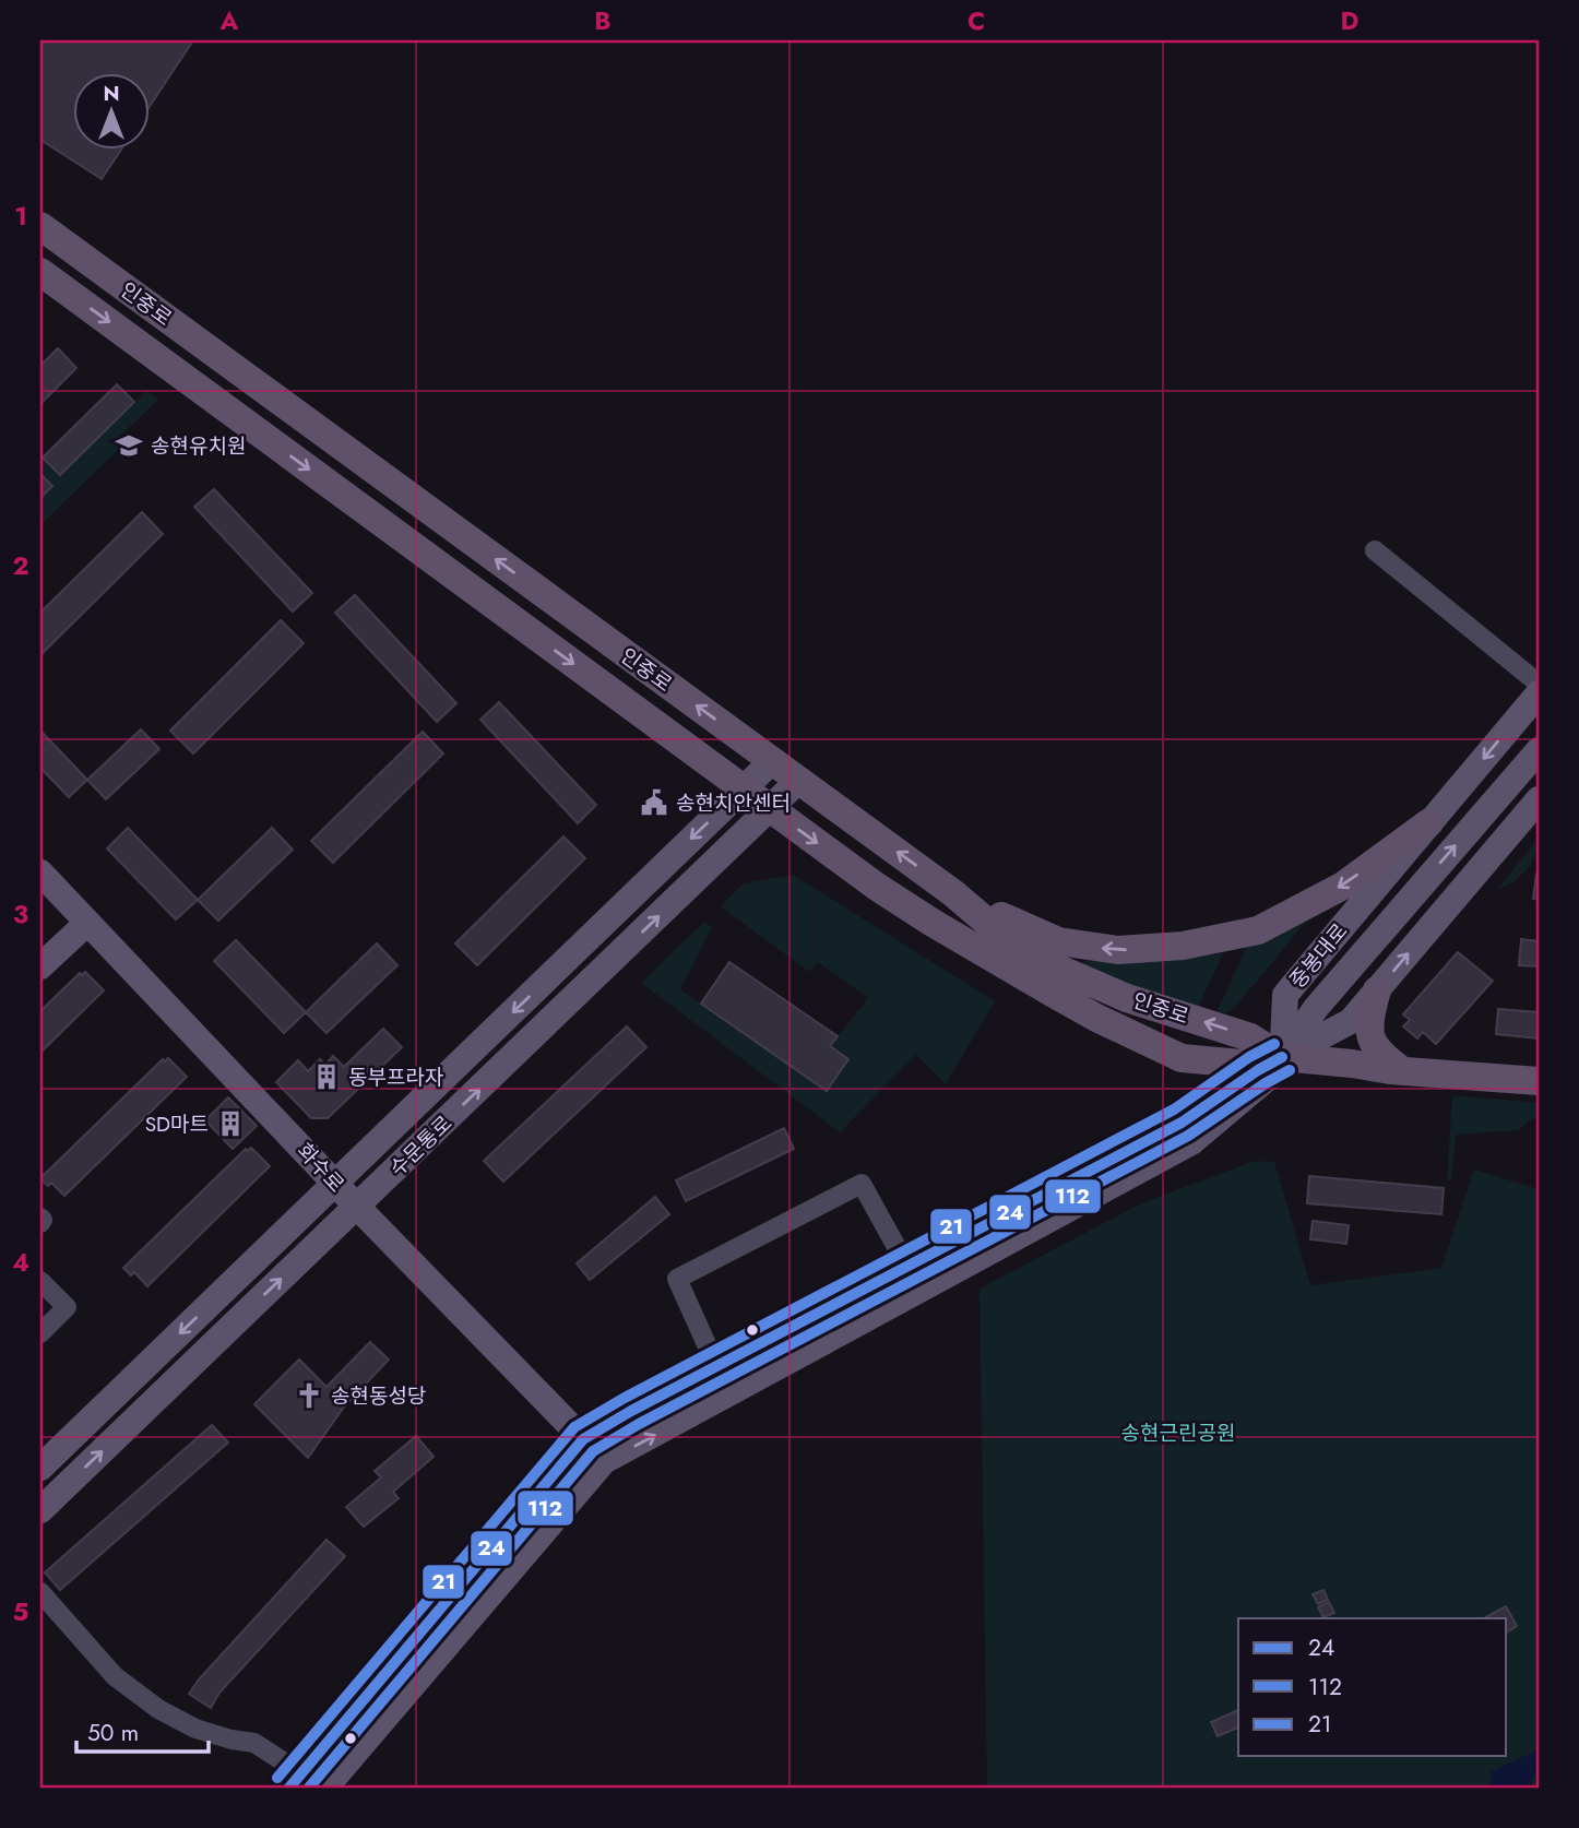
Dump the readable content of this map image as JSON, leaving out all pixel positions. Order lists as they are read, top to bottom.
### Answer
{
  "streets": {
    "main road": ["인중로"],
    "street": ["중봉대로", "수문통로", "화수로"]
  },
  "crossings": [
    ["인중로", "중봉대로"],
    ["인중로", "수문통로"],
    ["수문통로", "화수로"]
  ],
  "parks": ["송현근린공원"],
  "places": {
    "school or university": ["송현유치원"],
    "public building": ["송현치안센터"],
    "building": ["동부프라자", "SD마트"],
    "church": ["송현동성당"]
  },
  "lines": ["transit line 21", "transit line 24", "transit line 112"],
  "legend": ["24", "112", "21"],
  "scale_bar": "50 m",
  "north": "top",
  "grid": {
    "columns": [
      "A",
      "B",
      "C",
      "D"
    ],
    "rows": [
      "1",
      "2",
      "3",
      "4",
      "5"
    ]
  }
}
